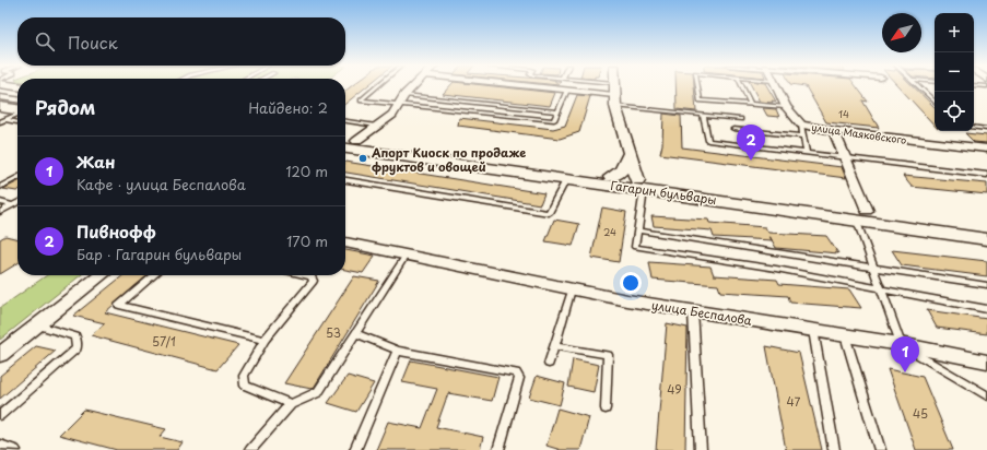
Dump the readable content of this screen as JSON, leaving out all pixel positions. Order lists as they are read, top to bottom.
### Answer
{
  "streets": {
    "main road": ["Гагарин бульвары"],
    "street": ["улица Маяковского", "улица Беспалова"]
  },
  "places": ["Апорт Киоск по продаже фруктов и овощей"],
  "house_numbers": [
    "14",
    "24",
    "53",
    "57/1",
    "49",
    "47",
    "45"
  ],
  "north": "bottom left",
  "page": {
    "map_buttons": ["+", "−"],
    "search": "Поиск",
    "heading": ["Рядом", "Найдено: 2"],
    "pins": ["2", "1"],
    "list": [
      {
        "mark": "1",
        "name": "Жан",
        "note": "Кафе · улица Беспалова",
        "value": "120 m"
      },
      {
        "mark": "2",
        "name": "Пивнофф",
        "note": "Бар · Гагарин бульвары",
        "value": "170 m"
      }
    ]
  }
}
